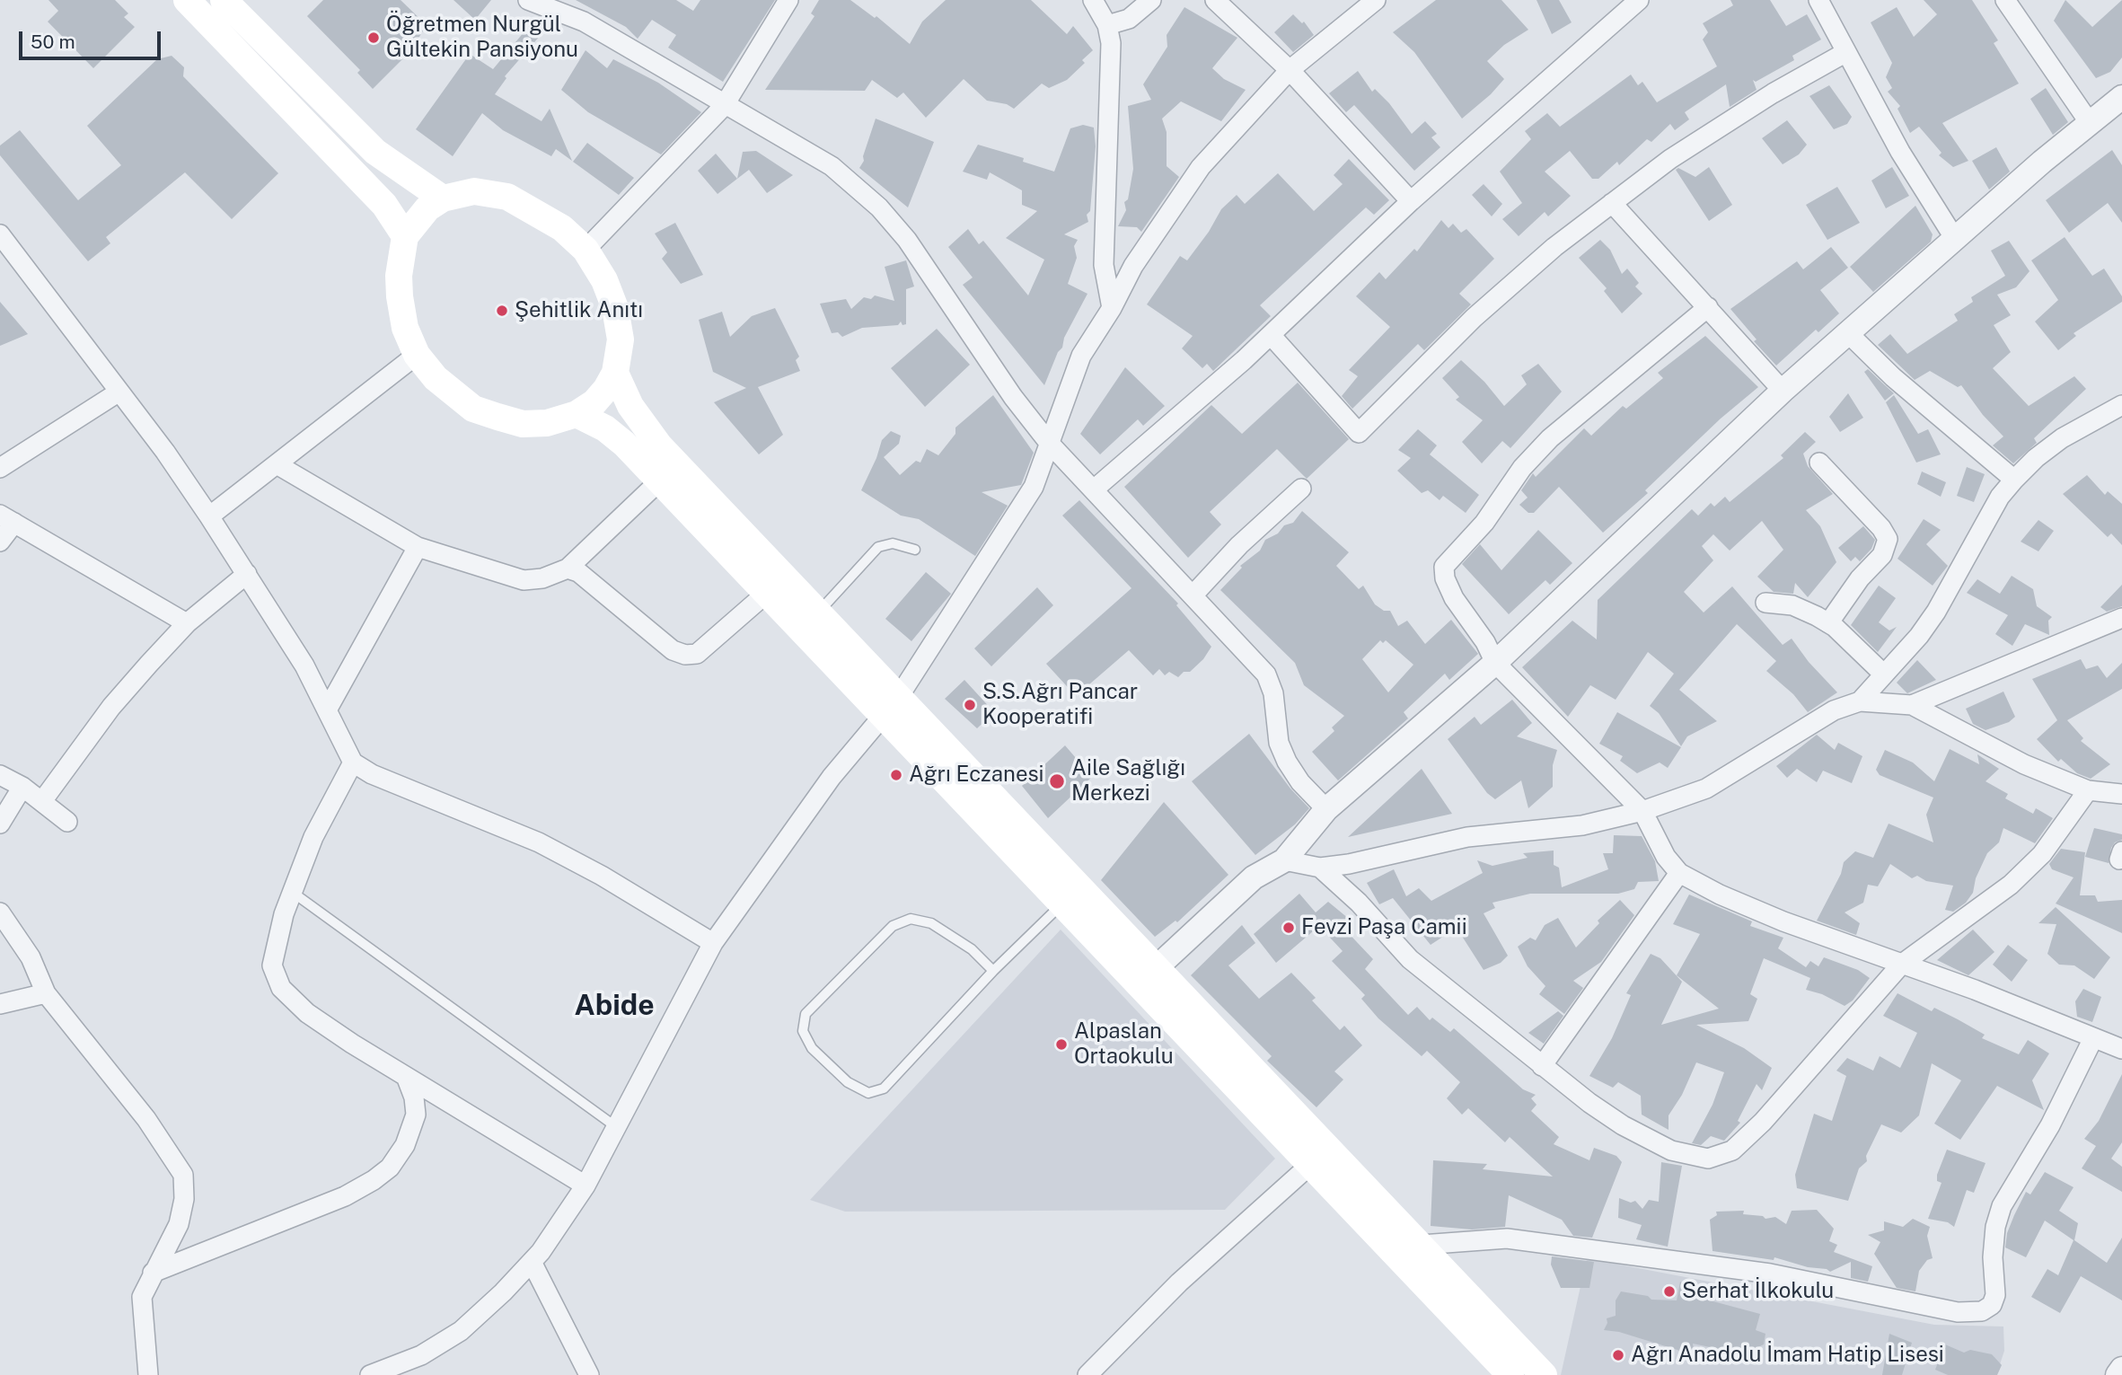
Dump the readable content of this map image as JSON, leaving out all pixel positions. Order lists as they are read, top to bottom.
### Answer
{
  "districts": ["Abide"],
  "places": [
    "Öğretmen Nurgül Gültekin Pansiyonu",
    "Şehitlik Anıtı",
    "S.S.Ağrı Pancar Kooperatifi",
    "Ağrı Eczanesi",
    "Aile Sağlığı Merkezi",
    "Fevzi Paşa Camii",
    "Alpaslan Ortaokulu",
    "Serhat İlkokulu",
    "Ağrı Anadolu İmam Hatip Lisesi"
  ],
  "scale_bar": "50 m"
}
